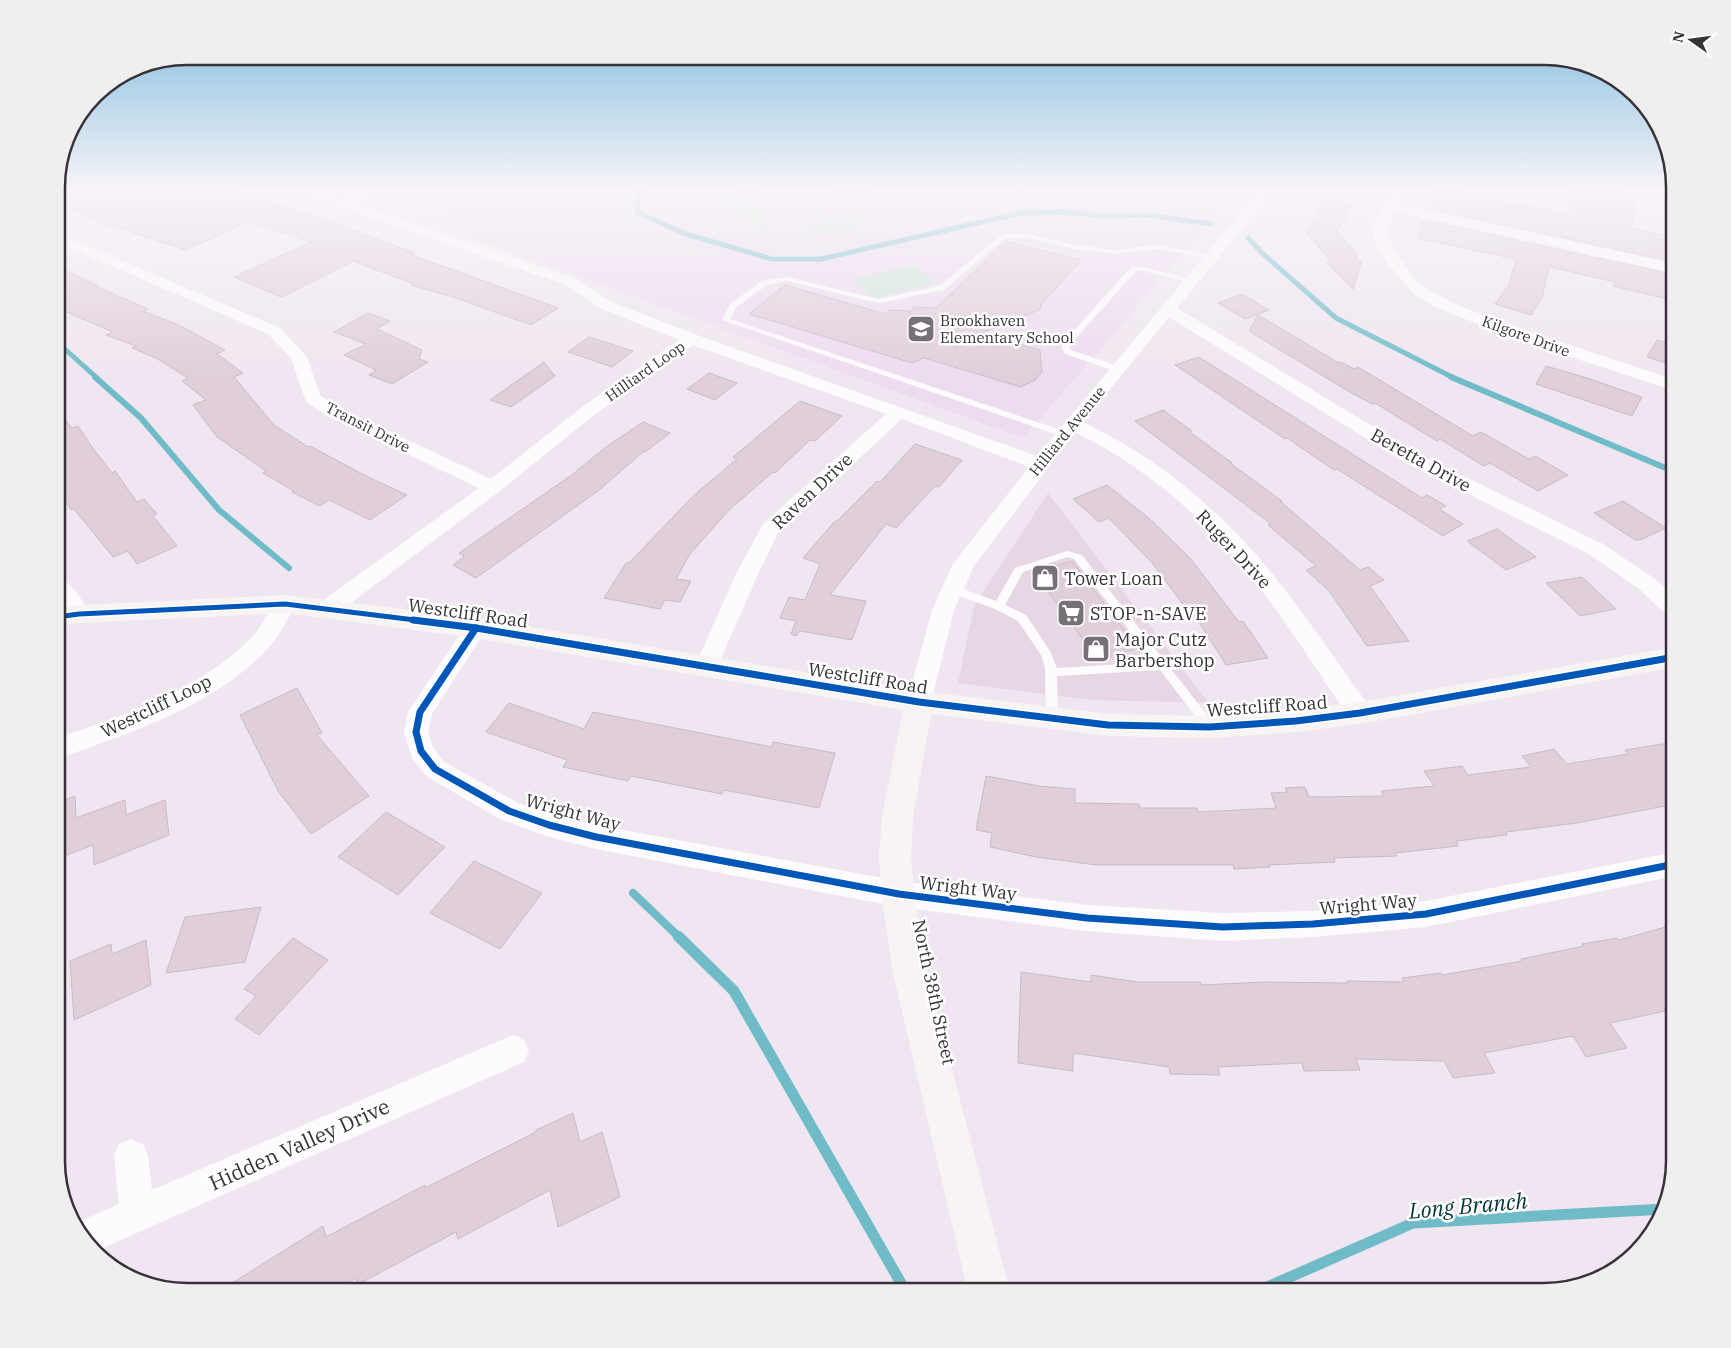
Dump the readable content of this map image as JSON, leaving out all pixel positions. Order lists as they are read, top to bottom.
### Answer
{
  "streets": {
    "street": [
      "Kilgore Drive",
      "Hilliard Loop",
      "Transit Drive",
      "Hilliard Avenue",
      "Beretta Drive",
      "Raven Drive",
      "Ruger Drive",
      "Westcliff Road",
      "Westcliff Loop",
      "Wright Way",
      "North 38th Street",
      "Hidden Valley Drive"
    ]
  },
  "crossings": [
    ["Hilliard Loop", "Transit Drive"],
    ["Hilliard Loop", "Hilliard Avenue"],
    ["Hilliard Loop", "Raven Drive"],
    ["Hilliard Loop", "Westcliff Road"],
    ["Hilliard Avenue", "Beretta Drive"],
    ["Hilliard Avenue", "Ruger Drive"],
    ["Hilliard Avenue", "Westcliff Road"],
    ["Hilliard Avenue", "North 38th Street"],
    ["Raven Drive", "Westcliff Road"],
    ["Ruger Drive", "Westcliff Road"],
    ["Westcliff Road", "Westcliff Loop"],
    ["Westcliff Road", "Wright Way"],
    ["Westcliff Road", "North 38th Street"],
    ["Wright Way", "North 38th Street"]
  ],
  "water": ["Long Branch"],
  "places": {
    "school or university": ["Brookhaven Elementary School"],
    "shop": ["Tower Loan", "Major Cutz Barbershop"],
    "supermarket": ["STOP-n-SAVE"]
  },
  "north": "left"
}
